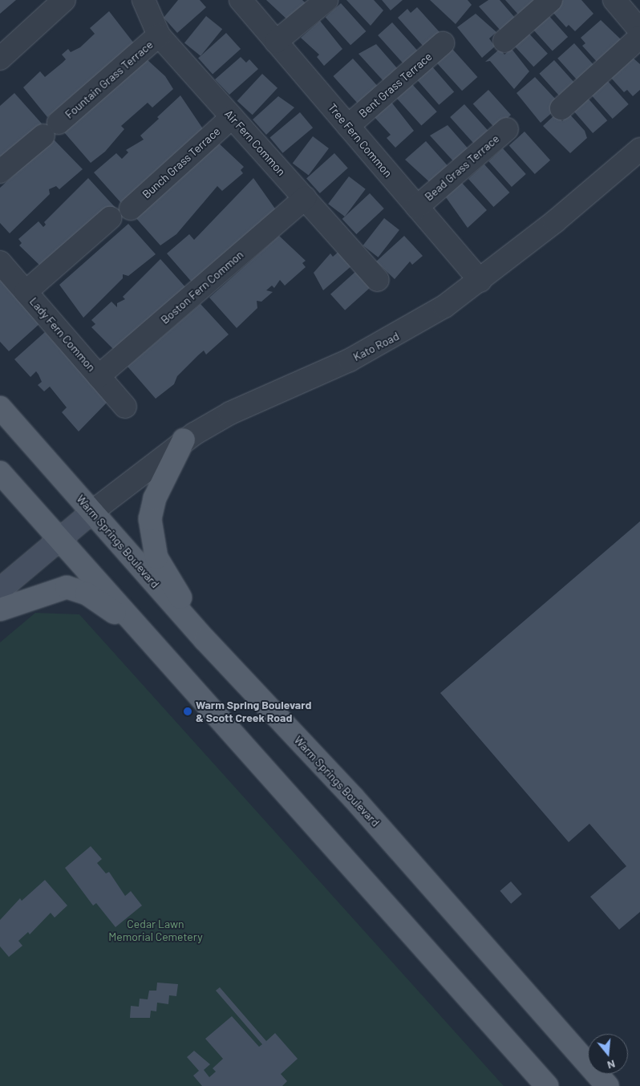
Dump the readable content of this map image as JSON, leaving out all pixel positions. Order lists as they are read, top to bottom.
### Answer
{
  "streets": {
    "main road": ["Warm Springs Boulevard"],
    "street": [
      "Fountain Grass Terrace",
      "Bent Grass Terrace",
      "Tree Fern Common",
      "Air Fern Common",
      "Bunch Grass Terrace",
      "Bead Grass Terrace",
      "Boston Fern Common",
      "Lady Fern Common",
      "Kato Road"
    ]
  },
  "crossings": [
    ["Fountain Grass Terrace", "Air Fern Common"],
    ["Bent Grass Terrace", "Tree Fern Common"],
    ["Tree Fern Common", "Bead Grass Terrace"],
    ["Tree Fern Common", "Kato Road"],
    ["Air Fern Common", "Bunch Grass Terrace"],
    ["Air Fern Common", "Boston Fern Common"],
    ["Boston Fern Common", "Lady Fern Common"],
    ["Kato Road", "Warm Springs Boulevard"]
  ],
  "parks": ["Cedar Lawn Memorial Cemetery"],
  "places": ["Warm Spring Boulevard & Scott Creek Road"],
  "north": "bottom"
}
